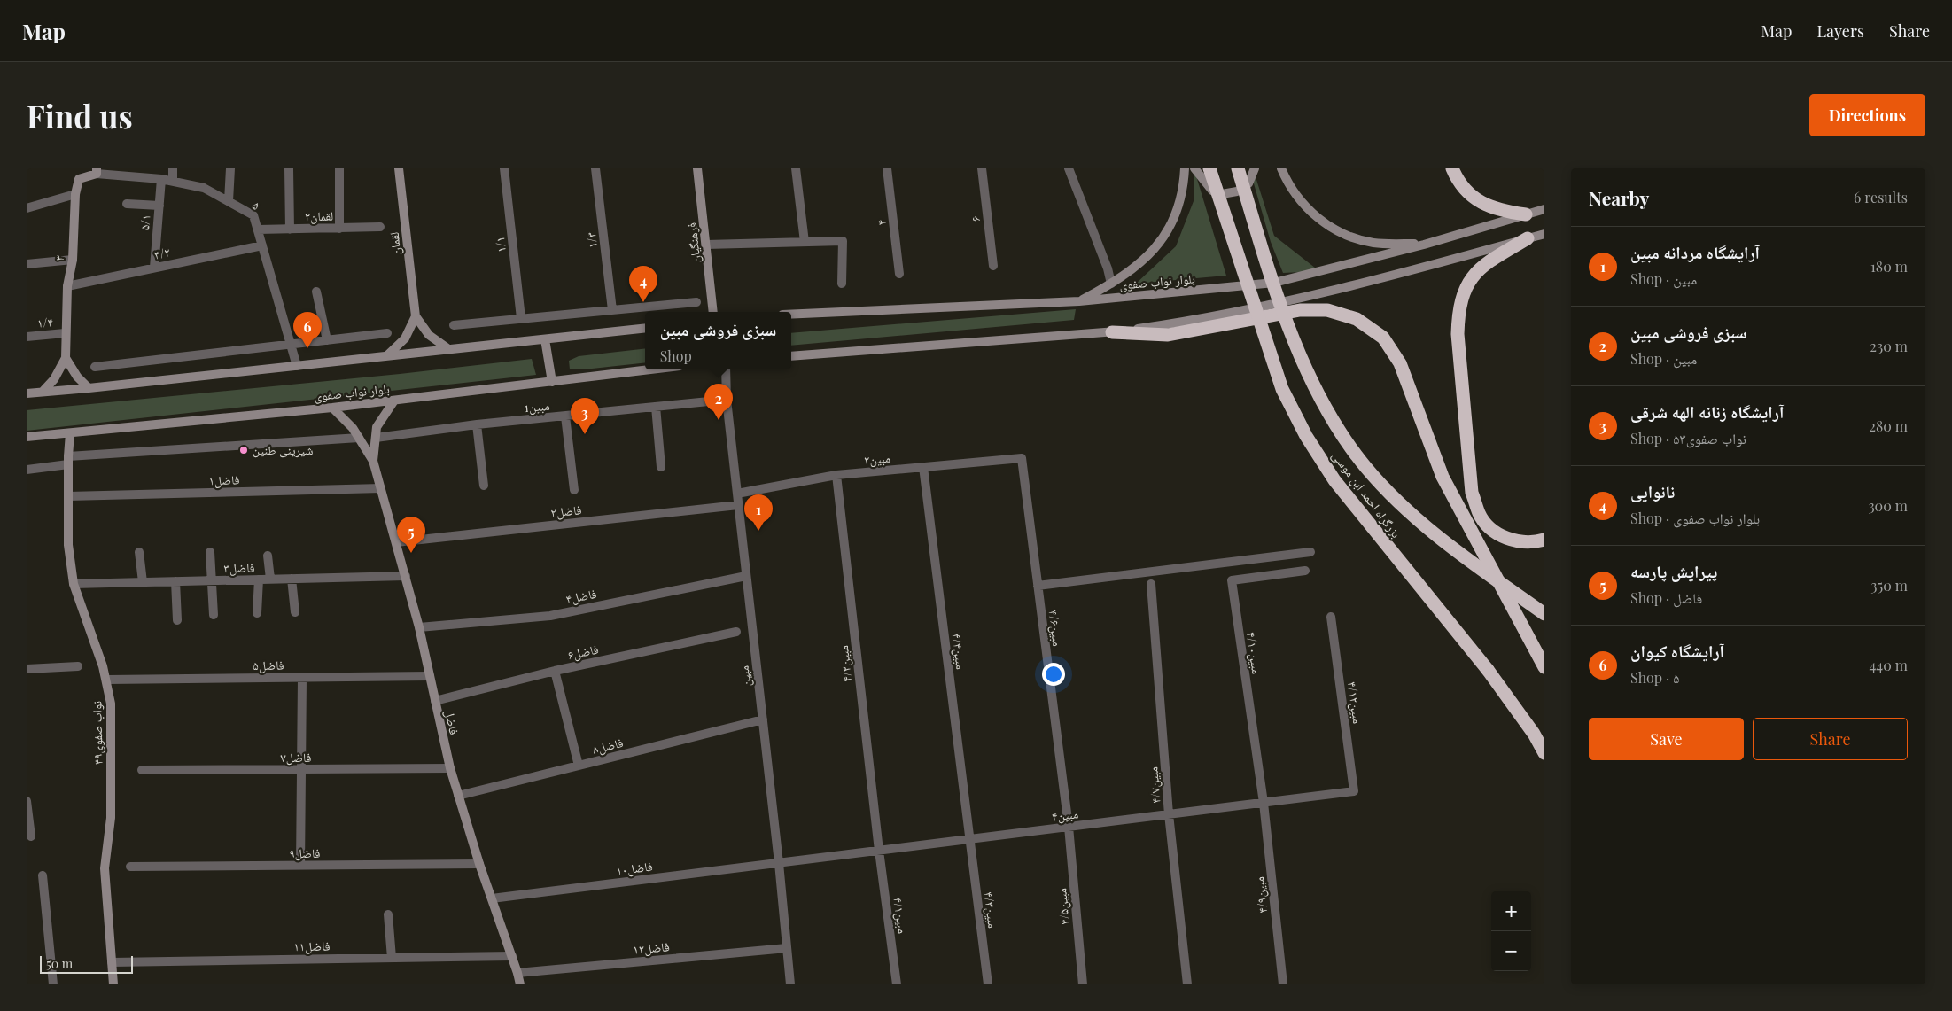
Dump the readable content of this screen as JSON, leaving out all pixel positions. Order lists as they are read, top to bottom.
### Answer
{
  "streets": {
    "highway": ["بزرگراه احمد ابن موسی"],
    "main road": [
      "فرهنگیان",
      "لقمان",
      "۳",
      "بلوار نواب صفوی",
      "فاضل",
      "۴۹نواب صفوی"
    ],
    "street": [
      "۵",
      "۲لقمان",
      "۶",
      "۵/۱",
      "۴",
      "۱/۳",
      "۱/۱",
      "۳/۲",
      "۱/۴",
      "1مبین",
      "۲مبین",
      "۱فاضل",
      "۲فاضل",
      "۳فاضل",
      "۴فاضل",
      "۴/۶مبین",
      "۴/۴مبین",
      "۶فاضل",
      "۴/۱۰مبین",
      "۴/۲مبین",
      "۵فاضل",
      "مبین",
      "۴/۱۲مبین",
      "۸فاضل",
      "۷فاضل",
      "۴/۷مبین",
      "۴مبین",
      "۹فاضل",
      "۱۰فاضل",
      "۴/۹مبین",
      "۴/۵مبین",
      "۴/۳مبین",
      "۴/۱مبین",
      "۱۱فاضل",
      "۱۲فاضل"
    ]
  },
  "crossings": [
    ["۵", "۲لقمان"],
    ["۵", "۵/۱"],
    ["۵", "۳/۲"],
    ["۵", "۳"],
    ["۵/۱", "۳/۲"],
    ["۳/۲", "۳"],
    ["۳", "۱/۴"],
    ["بلوار نواب صفوی", "فاضل"],
    ["بلوار نواب صفوی", "۴۹نواب صفوی"],
    ["1مبین", "مبین"],
    ["1مبین", "فاضل"],
    ["۲مبین", "۴/۶مبین"],
    ["۲مبین", "۴/۴مبین"],
    ["۲مبین", "۴/۲مبین"],
    ["۲مبین", "مبین"],
    ["۱فاضل", "فاضل"],
    ["۱فاضل", "۴۹نواب صفوی"],
    ["۲فاضل", "مبین"],
    ["۲فاضل", "فاضل"],
    ["۳فاضل", "فاضل"],
    ["۳فاضل", "۴۹نواب صفوی"],
    ["۴فاضل", "مبین"],
    ["۴فاضل", "فاضل"],
    ["۴/۶مبین", "۴مبین"],
    ["۴/۶مبین", "۴/۵مبین"],
    ["۴/۴مبین", "۴مبین"],
    ["۴/۴مبین", "۴/۳مبین"],
    ["۶فاضل", "فاضل"],
    ["۴/۱۰مبین", "۴مبین"],
    ["۴/۱۰مبین", "۴/۹مبین"],
    ["۴/۲مبین", "۴مبین"],
    ["۴/۲مبین", "۴/۱مبین"],
    ["۵فاضل", "فاضل"],
    ["۵فاضل", "۴۹نواب صفوی"],
    ["مبین", "۸فاضل"],
    ["مبین", "۴مبین"],
    ["مبین", "۱۰فاضل"],
    ["مبین", "۱۲فاضل"],
    ["۴/۱۲مبین", "۴مبین"],
    ["فاضل", "۸فاضل"],
    ["فاضل", "۷فاضل"],
    ["فاضل", "۹فاضل"],
    ["فاضل", "۱۰فاضل"],
    ["فاضل", "۱۱فاضل"],
    ["فاضل", "۱۲فاضل"],
    ["۴۹نواب صفوی", "۱۱فاضل"],
    ["۴/۷مبین", "۴مبین"],
    ["۴مبین", "۱۰فاضل"],
    ["۴مبین", "۴/۹مبین"],
    ["۴مبین", "۴/۵مبین"],
    ["۴مبین", "۴/۳مبین"],
    ["۴مبین", "۴/۱مبین"]
  ],
  "places": ["شیرینی طنین"],
  "scale_bar": "50 m",
  "page": {
    "header": "Map",
    "nav": ["Map", "Layers", "Share"],
    "buttons": [
      "Directions",
      ["Save", "Share"]
    ],
    "title": "Find us",
    "heading": ["Nearby", "6 results"],
    "list": [
      {
        "mark": "1",
        "name": "آرایشگاه مردانه مبین",
        "note": "Shop · مبین",
        "value": "180 m"
      },
      {
        "mark": "2",
        "name": "سبزی فروشی مبین",
        "note": "Shop · مبین",
        "value": "230 m"
      },
      {
        "mark": "3",
        "name": "آرایشگاه زنانه الهه شرقی",
        "note": "Shop · ۵۳نواب صفوی",
        "value": "280 m"
      },
      {
        "mark": "4",
        "name": "نانوایی",
        "note": "Shop · بلوار نواب صفوی",
        "value": "300 m"
      },
      {
        "mark": "5",
        "name": "پیرایش پارسه",
        "note": "Shop · فاضل",
        "value": "350 m"
      },
      {
        "mark": "6",
        "name": "آرایشگاه کیوان",
        "note": "Shop · ۵",
        "value": "440 m"
      }
    ],
    "pins": [
      "4",
      "6",
      "2",
      "3",
      "1",
      "5"
    ],
    "popup": ["سبزی فروشی مبین", "Shop"],
    "map_buttons": ["+", "−"],
    "scale": "50 m"
  }
}
